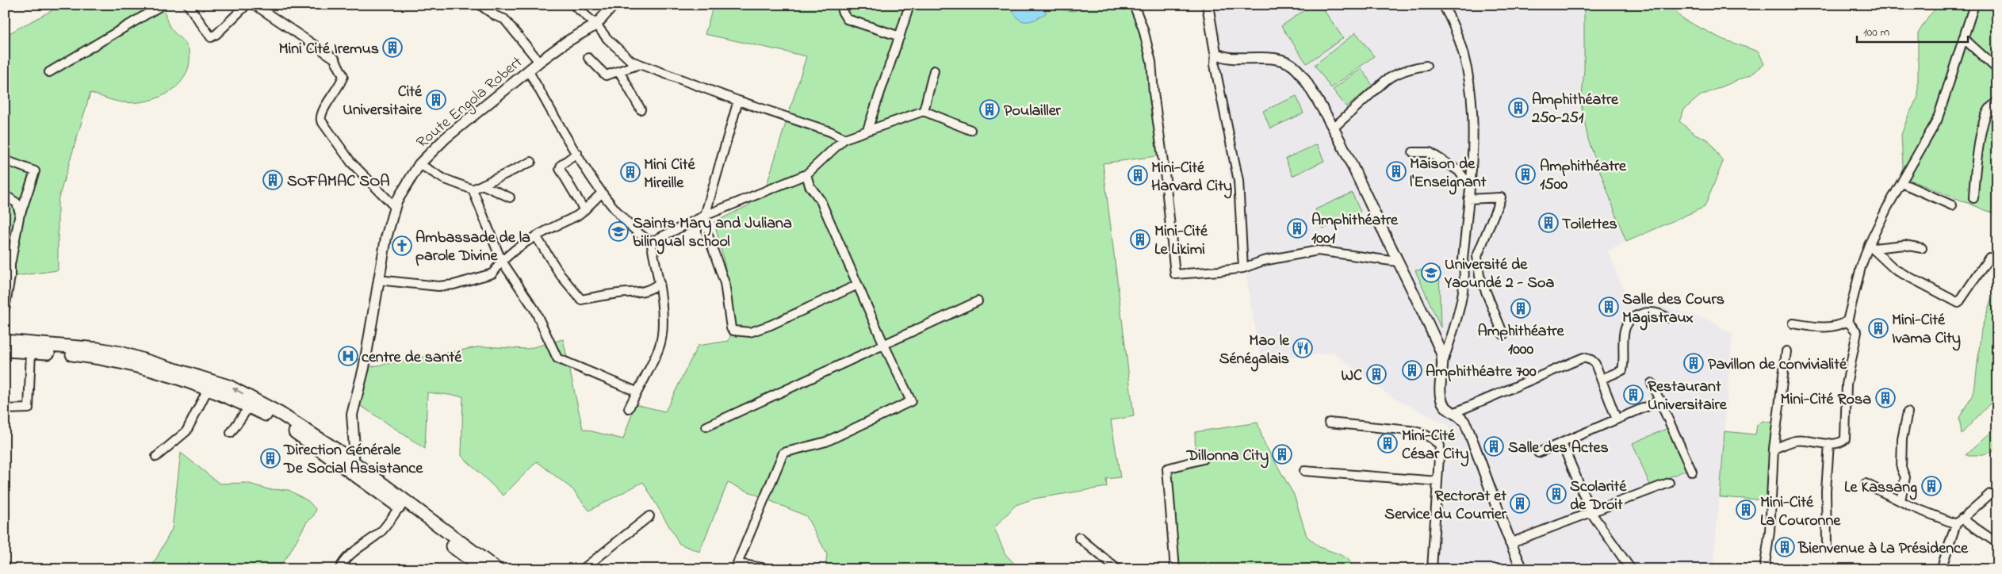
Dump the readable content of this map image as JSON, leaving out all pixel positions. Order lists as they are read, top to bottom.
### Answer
{
  "streets": {
    "street": ["Route Engola Robert"]
  },
  "places": {
    "building": [
      "Mini Cité Iremus",
      "Cité Universitaire",
      "Amphithéatre 250-251",
      "Poulailler",
      "Maison de l'Enseignant",
      "Mini Cité Mireille",
      "Amphithéatre 1500",
      "Mini-Cité Harvard City",
      "SOFAMAC SOA",
      "Toilettes",
      "Amphithéatre 1001",
      "Mini-Cité Le Likimi",
      "Salle des Cours Magistraux",
      "Amphithéatre 1000",
      "Mini-Cité Ivama City",
      "Pavillon de convivialité",
      "Amphithéatre 700",
      "WC",
      "Restaurant Universitaire",
      "Mini-Cité Rosa",
      "Mini-Cité César City",
      "Salle des Actes",
      "Dillonna City",
      "Direction Générale De Social Assistance",
      "Le Kassang",
      "Scolarité de Droit",
      "Rectorat et Service du Courrier",
      "Mini-Cité La Couronne",
      "Bienvenue à La Présidence"
    ],
    "school or university": ["Saints Mary and Juliana bilingual school", "Université de Yaoundé 2 - Soa"],
    "church": ["Ambassade de la parole Divine"],
    "restaurant": ["Mao le Sénégalais"],
    "hospital": ["centre de santé"]
  },
  "scale_bar": "100 m"
}
